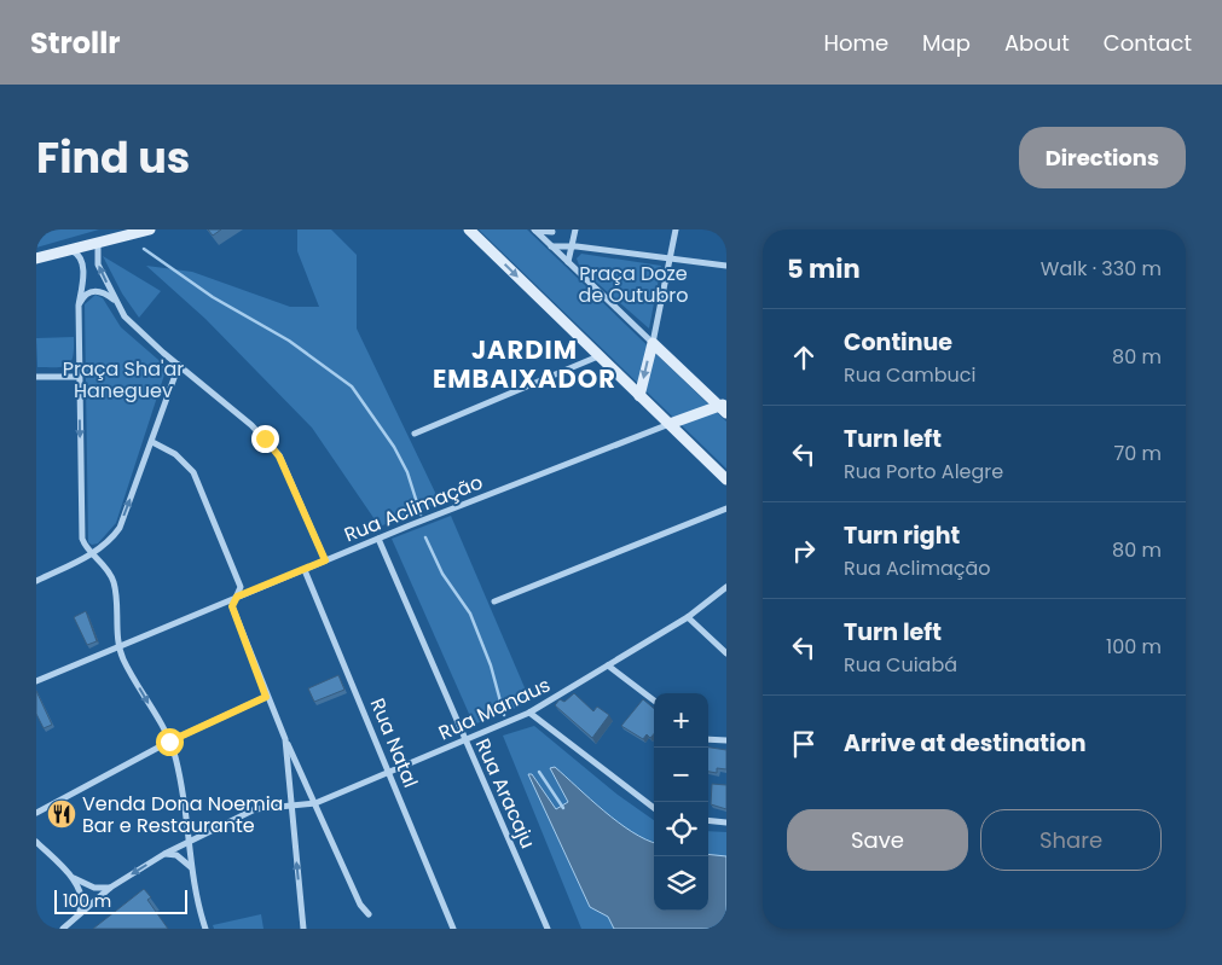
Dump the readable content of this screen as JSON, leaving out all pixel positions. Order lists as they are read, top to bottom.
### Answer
{
  "streets": {
    "street": [
      "Rua Aclimação",
      "Rua Manaus",
      "Rua Natal",
      "Rua Aracaju"
    ]
  },
  "crossings": [
    ["Rua Aclimação", "Rua Natal"],
    ["Rua Aclimação", "Rua Aracaju"],
    ["Rua Manaus", "Rua Natal"],
    ["Rua Manaus", "Rua Aracaju"]
  ],
  "districts": ["JARDIM EMBAIXADOR"],
  "parks": ["Praça Doze de Outubro", "Praça Sha'ar Haneguev"],
  "places": {
    "restaurant": ["Venda Dona Noemia Bar e Restaurante"]
  },
  "scale_bar": "100 m",
  "page": {
    "header": "Strollr",
    "nav": [
      "Home",
      "Map",
      "About",
      "Contact"
    ],
    "title": "Find us",
    "buttons": [
      "Directions",
      ["Save", "Share"]
    ],
    "heading": ["5 min", "Walk · 330 m"],
    "list": [
      ["Continue", "Rua Cambuci", "80 m"],
      ["Turn left", "Rua Porto Alegre", "70 m"],
      ["Turn right", "Rua Aclimação", "80 m"],
      ["Turn left", "Rua Cuiabá", "100 m"],
      "Arrive at destination"
    ],
    "map_buttons": ["+", "−"],
    "scale": "100 m"
  }
}
